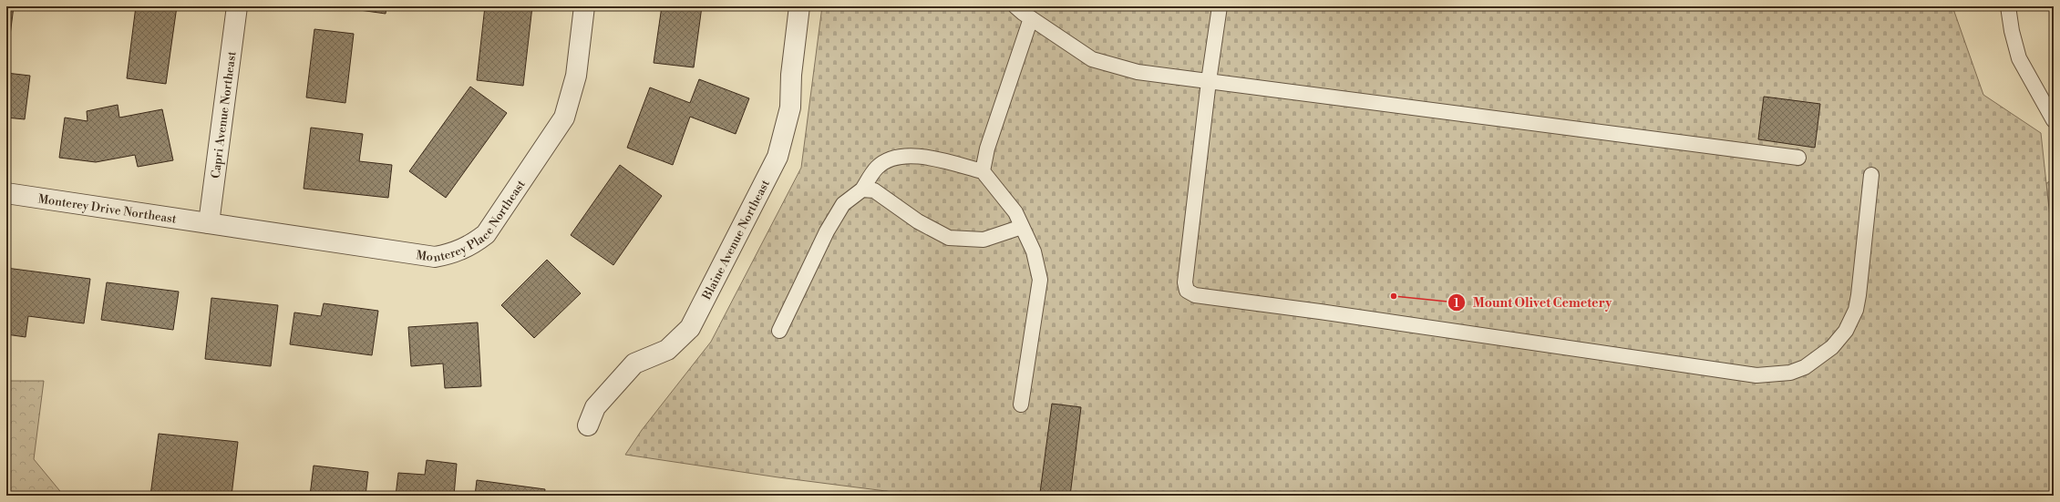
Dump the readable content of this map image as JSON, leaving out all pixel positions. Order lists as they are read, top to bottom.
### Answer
{
  "streets": {
    "street": [
      "Capri Avenue Northeast",
      "Monterey Drive Northeast",
      "Monterey Place Northeast",
      "Blaine Avenue Northeast"
    ]
  },
  "crossings": [
    ["Capri Avenue Northeast", "Monterey Drive Northeast"],
    ["Capri Avenue Northeast", "Monterey Place Northeast"],
    ["Monterey Drive Northeast", "Monterey Place Northeast"]
  ],
  "places": ["Mount Olivet Cemetery"]
}
